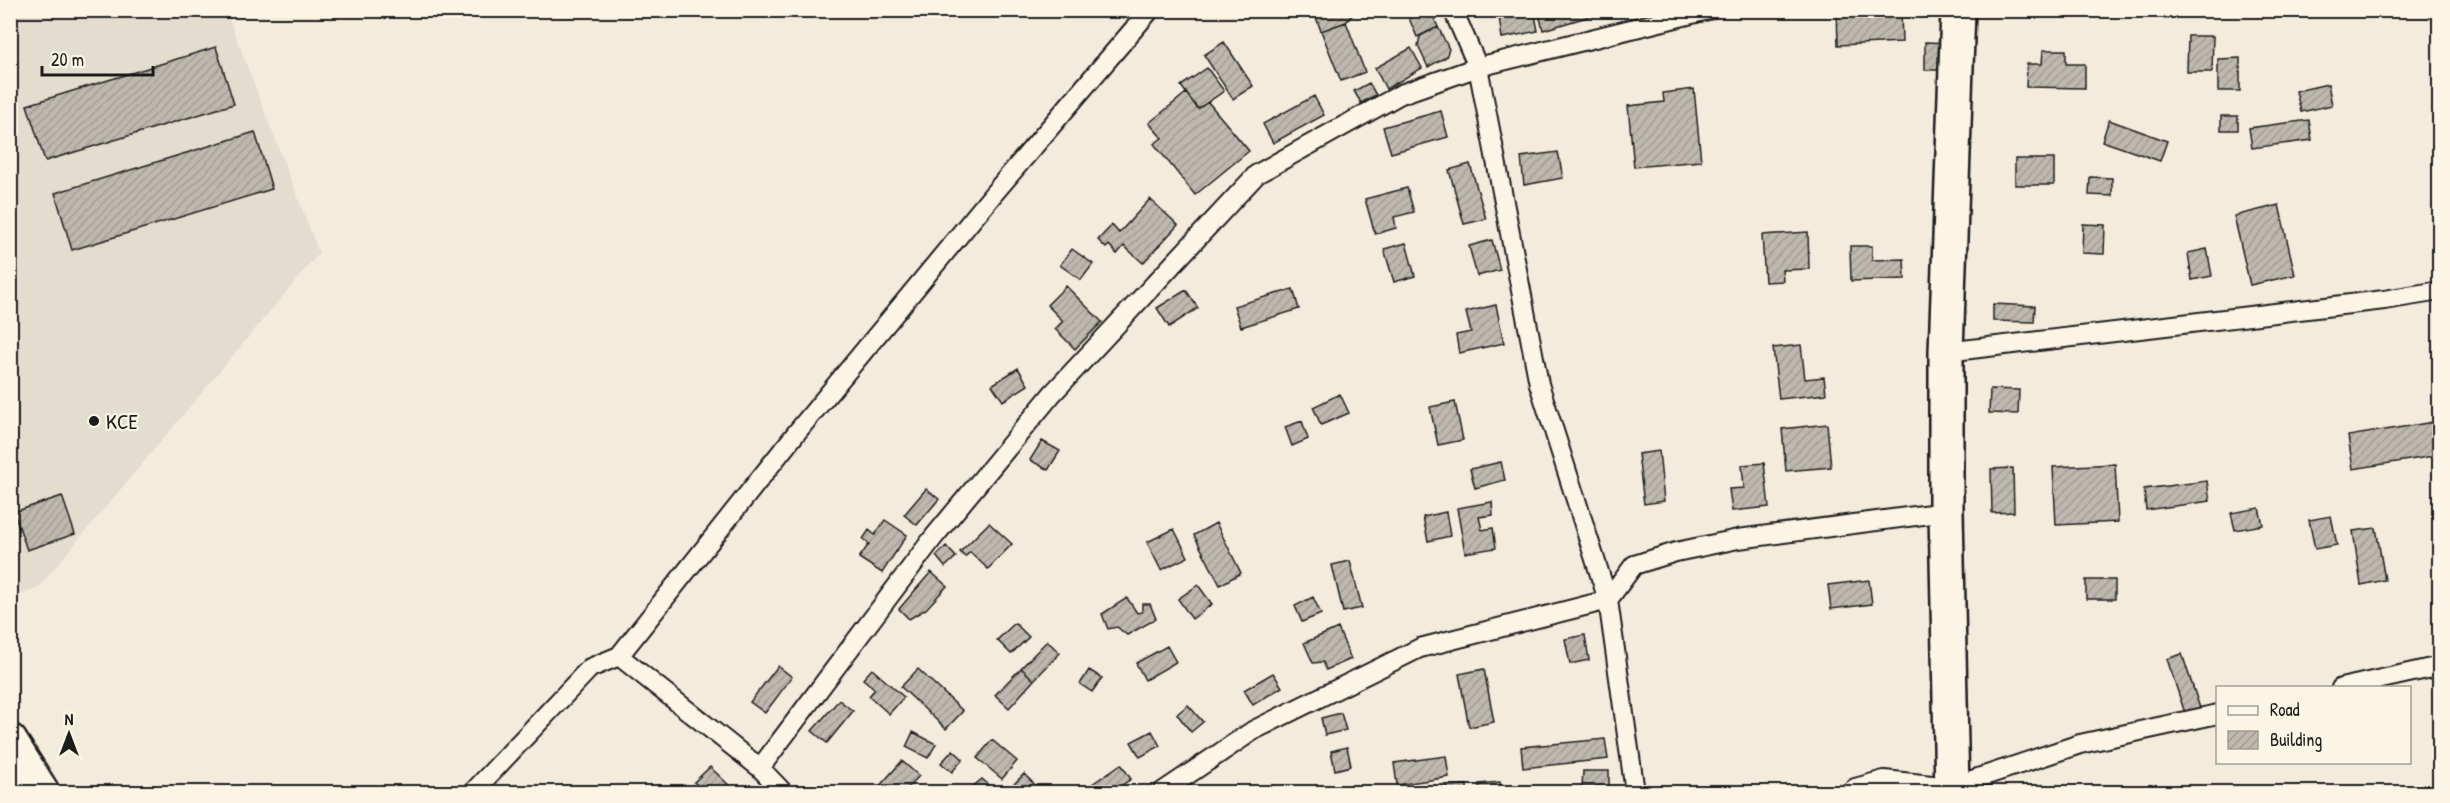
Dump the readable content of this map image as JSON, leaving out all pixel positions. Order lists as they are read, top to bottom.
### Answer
{
  "places": ["KCE"],
  "legend": ["Road", "Building"],
  "scale_bar": "20 m",
  "north": "top"
}
